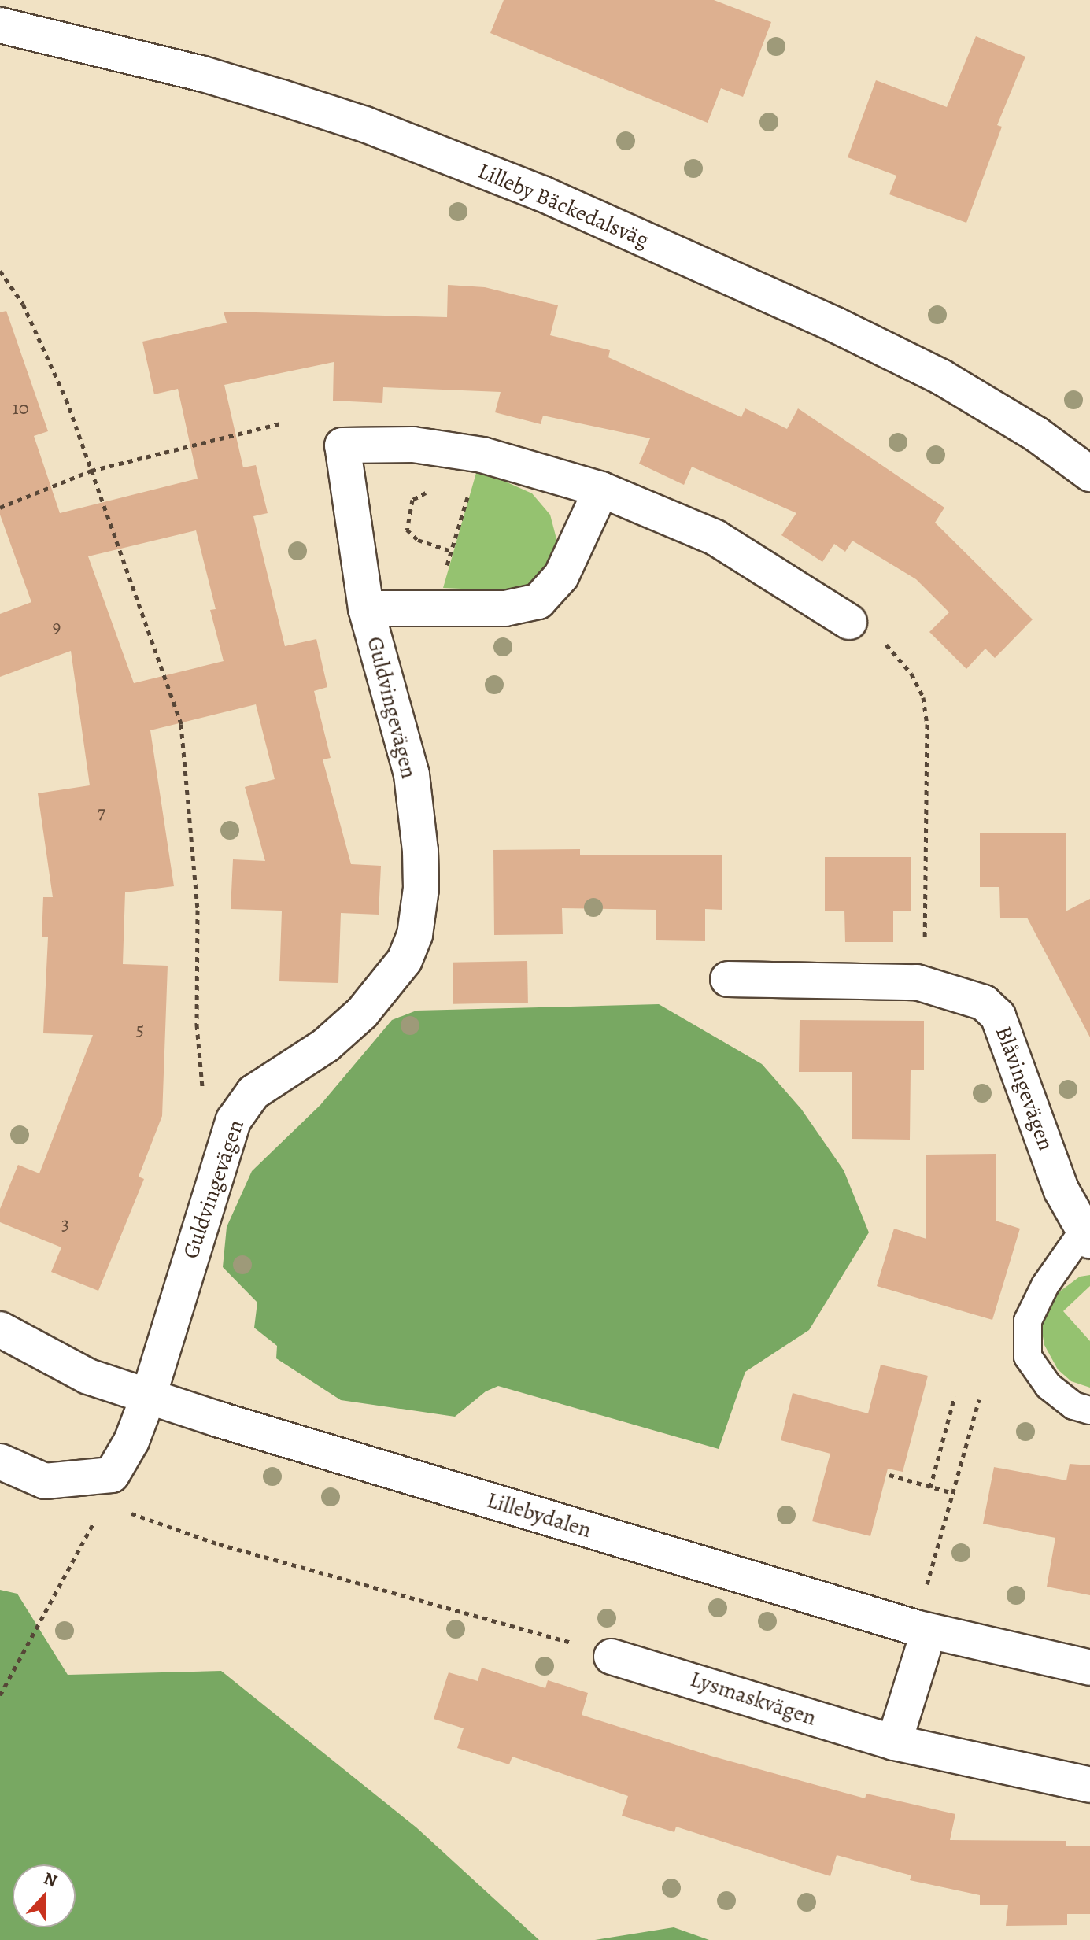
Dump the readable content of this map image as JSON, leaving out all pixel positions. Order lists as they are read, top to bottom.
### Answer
{
  "streets": {
    "street": [
      "Lilleby Bäckedalsväg",
      "Guldvingevägen",
      "Blåvingevägen",
      "Lillebydalen",
      "Lysmaskvägen"
    ]
  },
  "crossings": [
    ["Guldvingevägen", "Lillebydalen"]
  ],
  "house_numbers": [
    "10",
    "9",
    "7",
    "5",
    "3"
  ],
  "north": "top"
}
